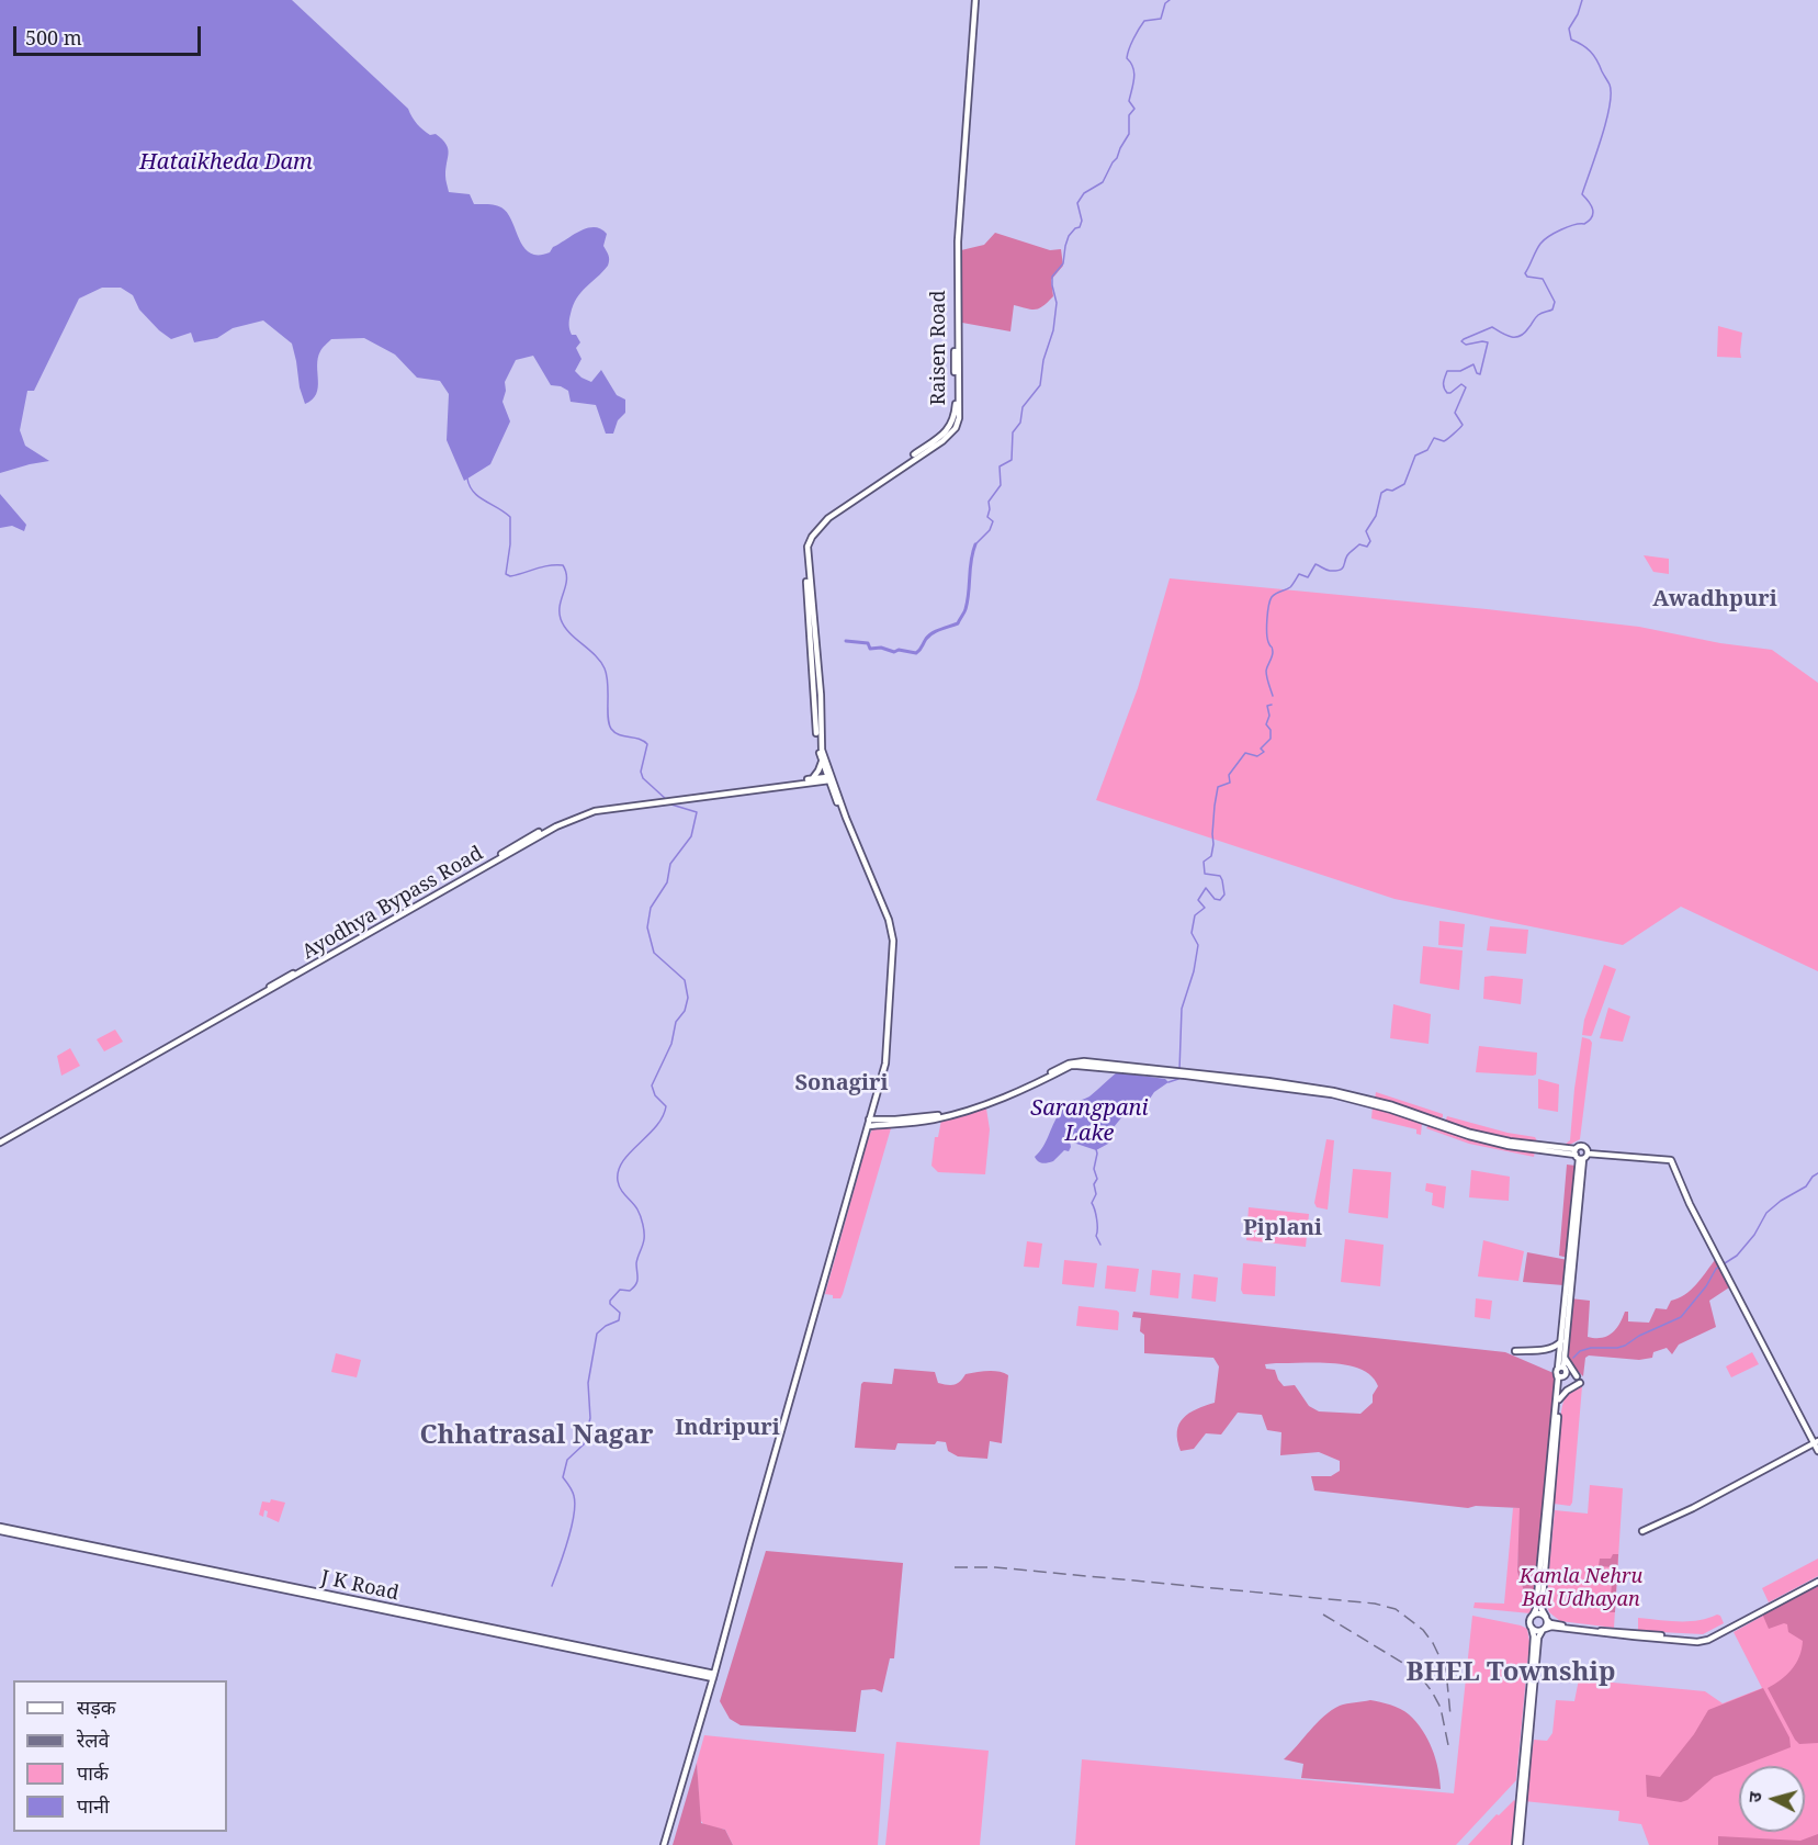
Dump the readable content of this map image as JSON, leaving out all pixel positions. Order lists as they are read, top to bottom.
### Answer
{
  "streets": {
    "main road": ["Raisen Road", "Ayodhya Bypass Road", "J K Road"]
  },
  "crossings": [
    ["Raisen Road", "Ayodhya Bypass Road"]
  ],
  "districts": [
    "Awadhpuri",
    "Sonagiri",
    "Piplani",
    "Indripuri",
    "Chhatrasal Nagar",
    "BHEL Township"
  ],
  "water": ["Hataikheda Dam", "Sarangpani Lake"],
  "parks": ["Kamla Nehru Bal Udhayan"],
  "legend": [
    "सड़क",
    "रेलवे",
    "पार्क",
    "पानी"
  ],
  "scale_bar": "500 m",
  "north": "left"
}
